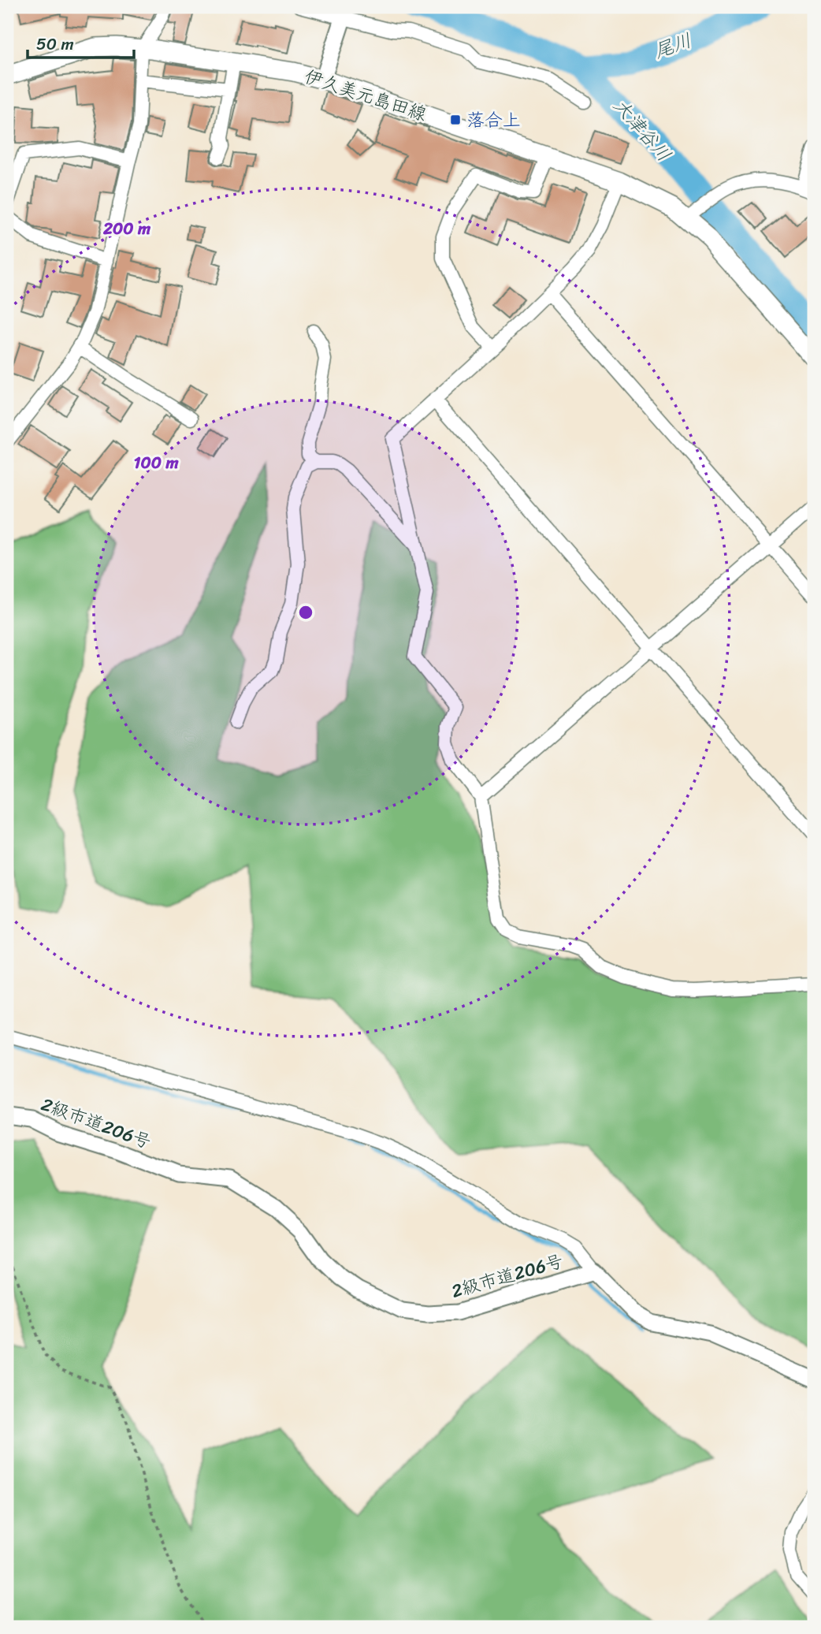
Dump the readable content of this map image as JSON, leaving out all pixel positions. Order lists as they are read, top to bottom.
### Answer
{
  "streets": {
    "main road": ["伊久美元島田線"],
    "street": ["2級市道206号"]
  },
  "water": ["尾川", "大津谷川"],
  "places": {
    "transit": ["落合上"]
  },
  "scale_bar": "50 m",
  "rings": ["200 m", "100 m"]
}
